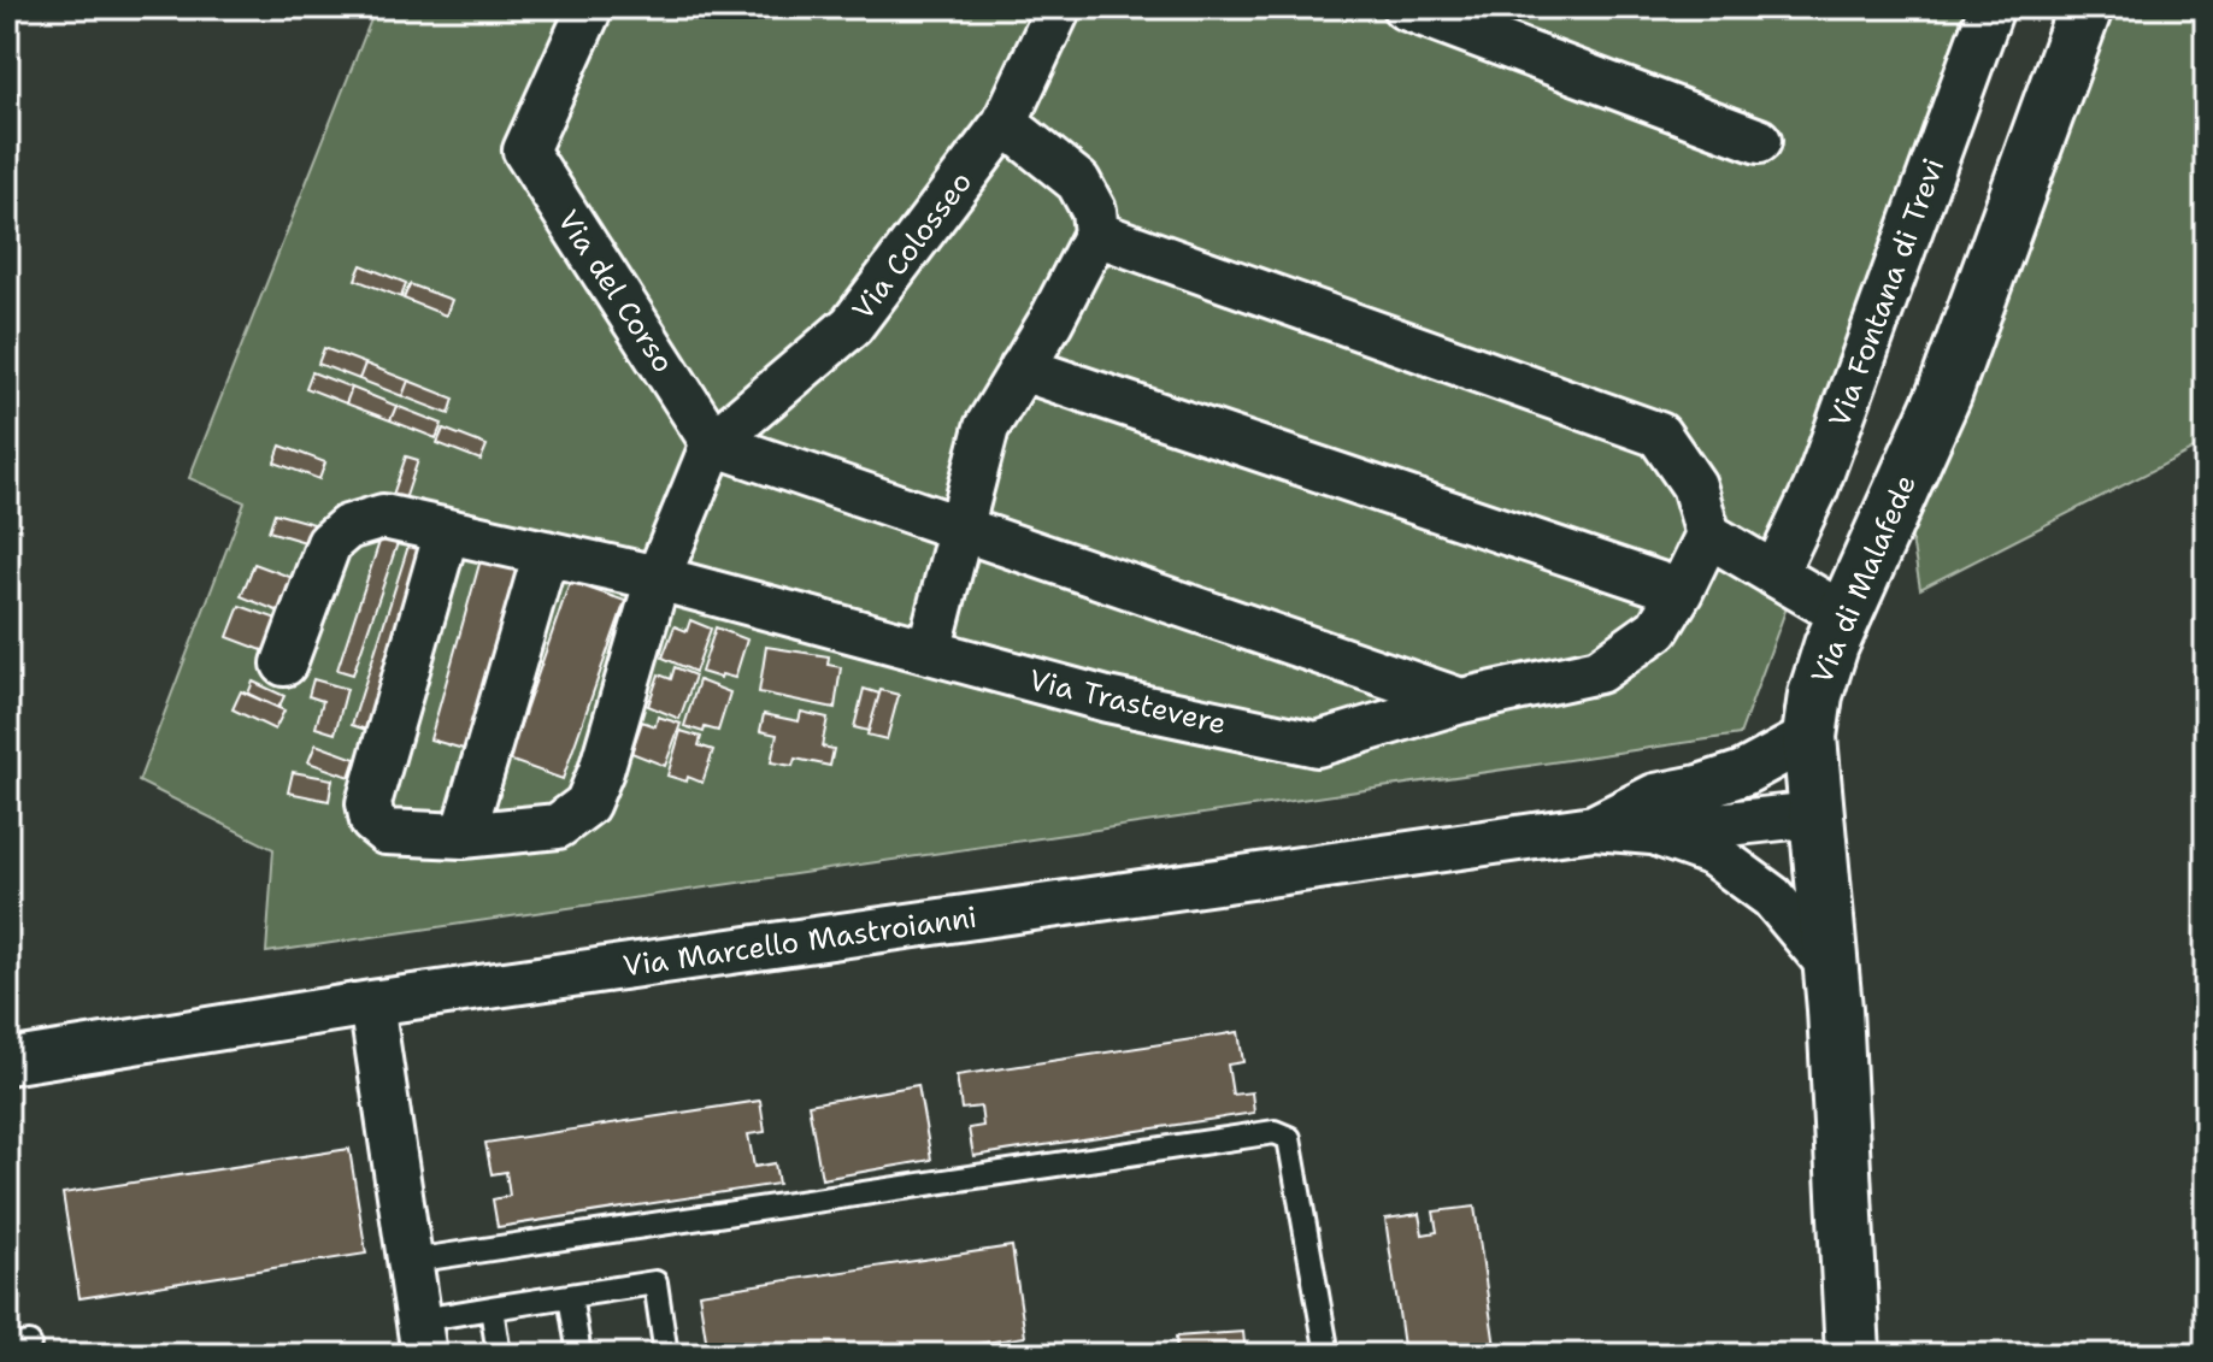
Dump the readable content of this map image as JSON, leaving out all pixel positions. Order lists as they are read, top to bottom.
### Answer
{
  "streets": {
    "street": [
      "Via Colosseo",
      "Via del Corso",
      "Via Fontana di Trevi",
      "Via di Malafede",
      "Via Trastevere",
      "Via Marcello Mastroianni"
    ]
  },
  "crossings": [
    ["Via Colosseo", "Via del Corso"]
  ]
}
